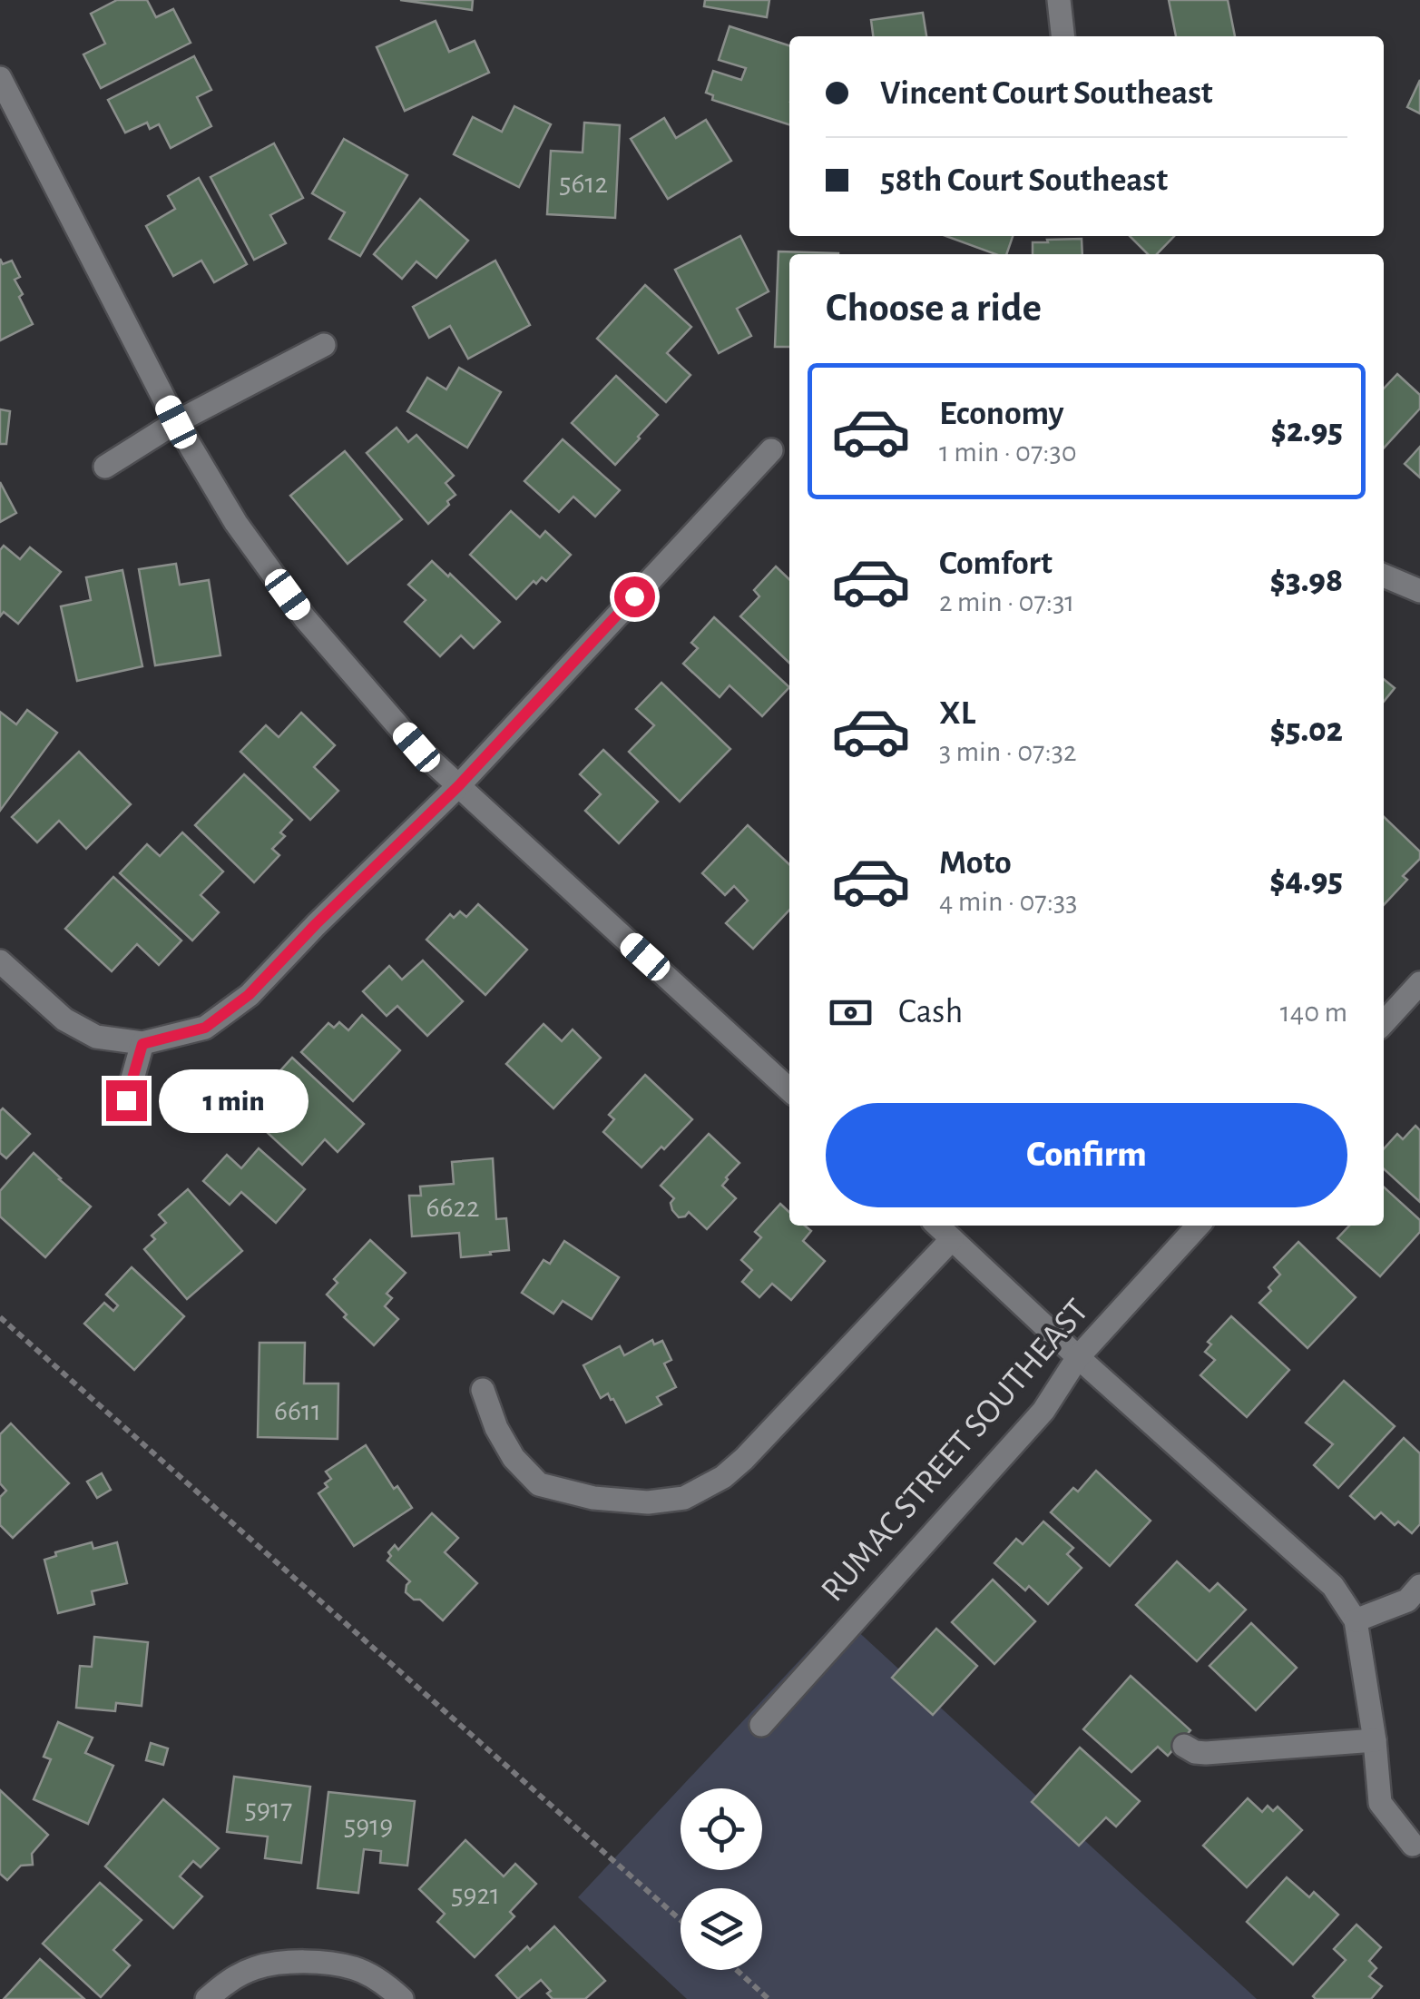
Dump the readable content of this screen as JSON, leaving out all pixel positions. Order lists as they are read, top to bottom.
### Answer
{
  "streets": {
    "street": ["RUMAC STREET SOUTHEAST"]
  },
  "house_numbers": [
    "5612",
    "6622",
    "6611",
    "5917",
    "5919",
    "5921"
  ],
  "page": {
    "banner": ["Vincent Court Southeast", "58th Court Southeast"],
    "heading": "Choose a ride",
    "list": [
      {
        "name": "Economy",
        "note": "1 min · 07:30",
        "value": "$2.95"
      },
      {
        "name": "Comfort",
        "note": "2 min · 07:31",
        "value": "$3.98"
      },
      {
        "name": "XL",
        "note": "3 min · 07:32",
        "value": "$5.02"
      },
      {
        "name": "Moto",
        "note": "4 min · 07:33",
        "value": "$4.95"
      }
    ],
    "pay": ["Cash", "140 m"],
    "bubble": "1 min",
    "buttons": "Confirm"
  }
}
